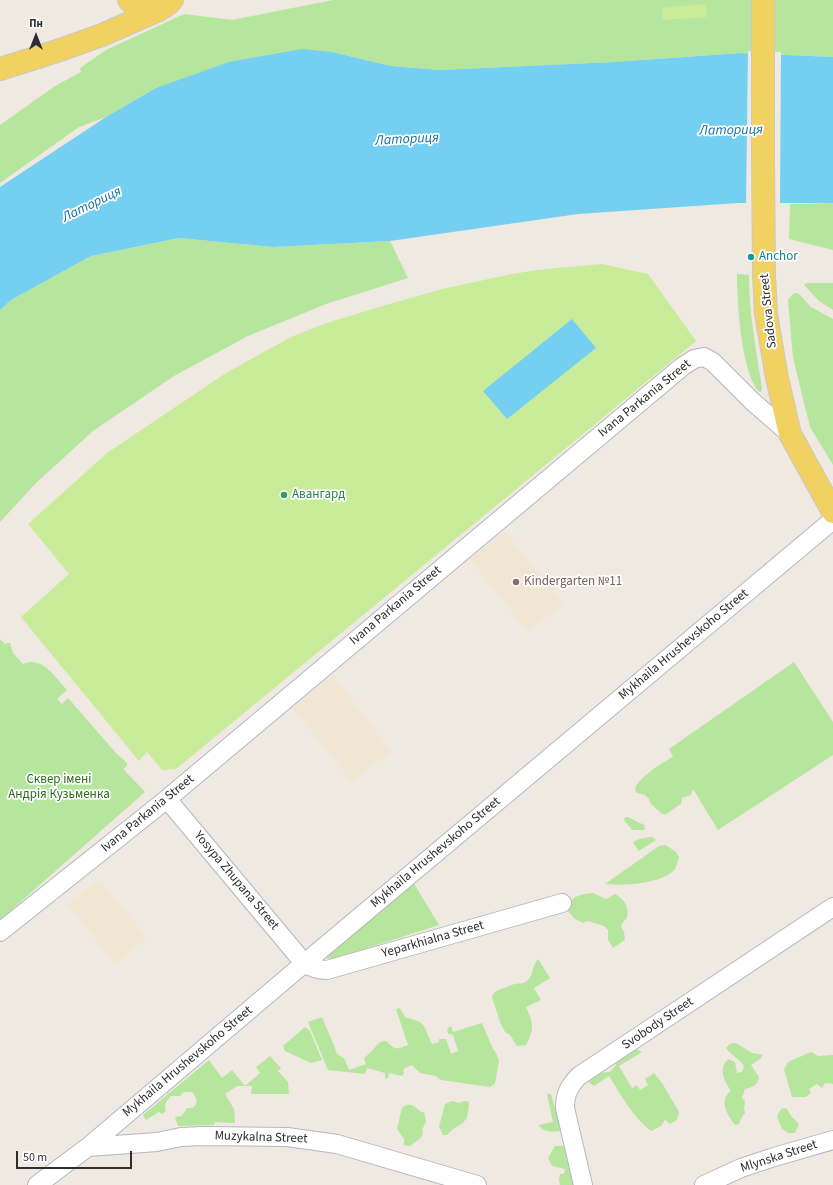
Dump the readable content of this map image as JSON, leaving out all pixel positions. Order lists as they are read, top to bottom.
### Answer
{
  "streets": {
    "main road": ["Sadova Street"],
    "street": [
      "Ivana Parkania Street",
      "Mykhaila Hrushevskoho Street",
      "Yosypa Zhupana Street",
      "Yeparkhialna Street",
      "Svobody Street",
      "Muzykalna Street",
      "Mlynska Street"
    ]
  },
  "crossings": [
    ["Sadova Street", "Ivana Parkania Street"],
    ["Ivana Parkania Street", "Yosypa Zhupana Street"],
    ["Mykhaila Hrushevskoho Street", "Yosypa Zhupana Street"],
    ["Mykhaila Hrushevskoho Street", "Yeparkhialna Street"],
    ["Mykhaila Hrushevskoho Street", "Muzykalna Street"],
    ["Yosypa Zhupana Street", "Yeparkhialna Street"]
  ],
  "water": ["Латориця"],
  "parks": ["Сквер імені Андрія Кузьменка"],
  "places": ["Anchor", "Авангард", "Kindergarten №11"],
  "scale_bar": "50 m",
  "north": "top"
}
